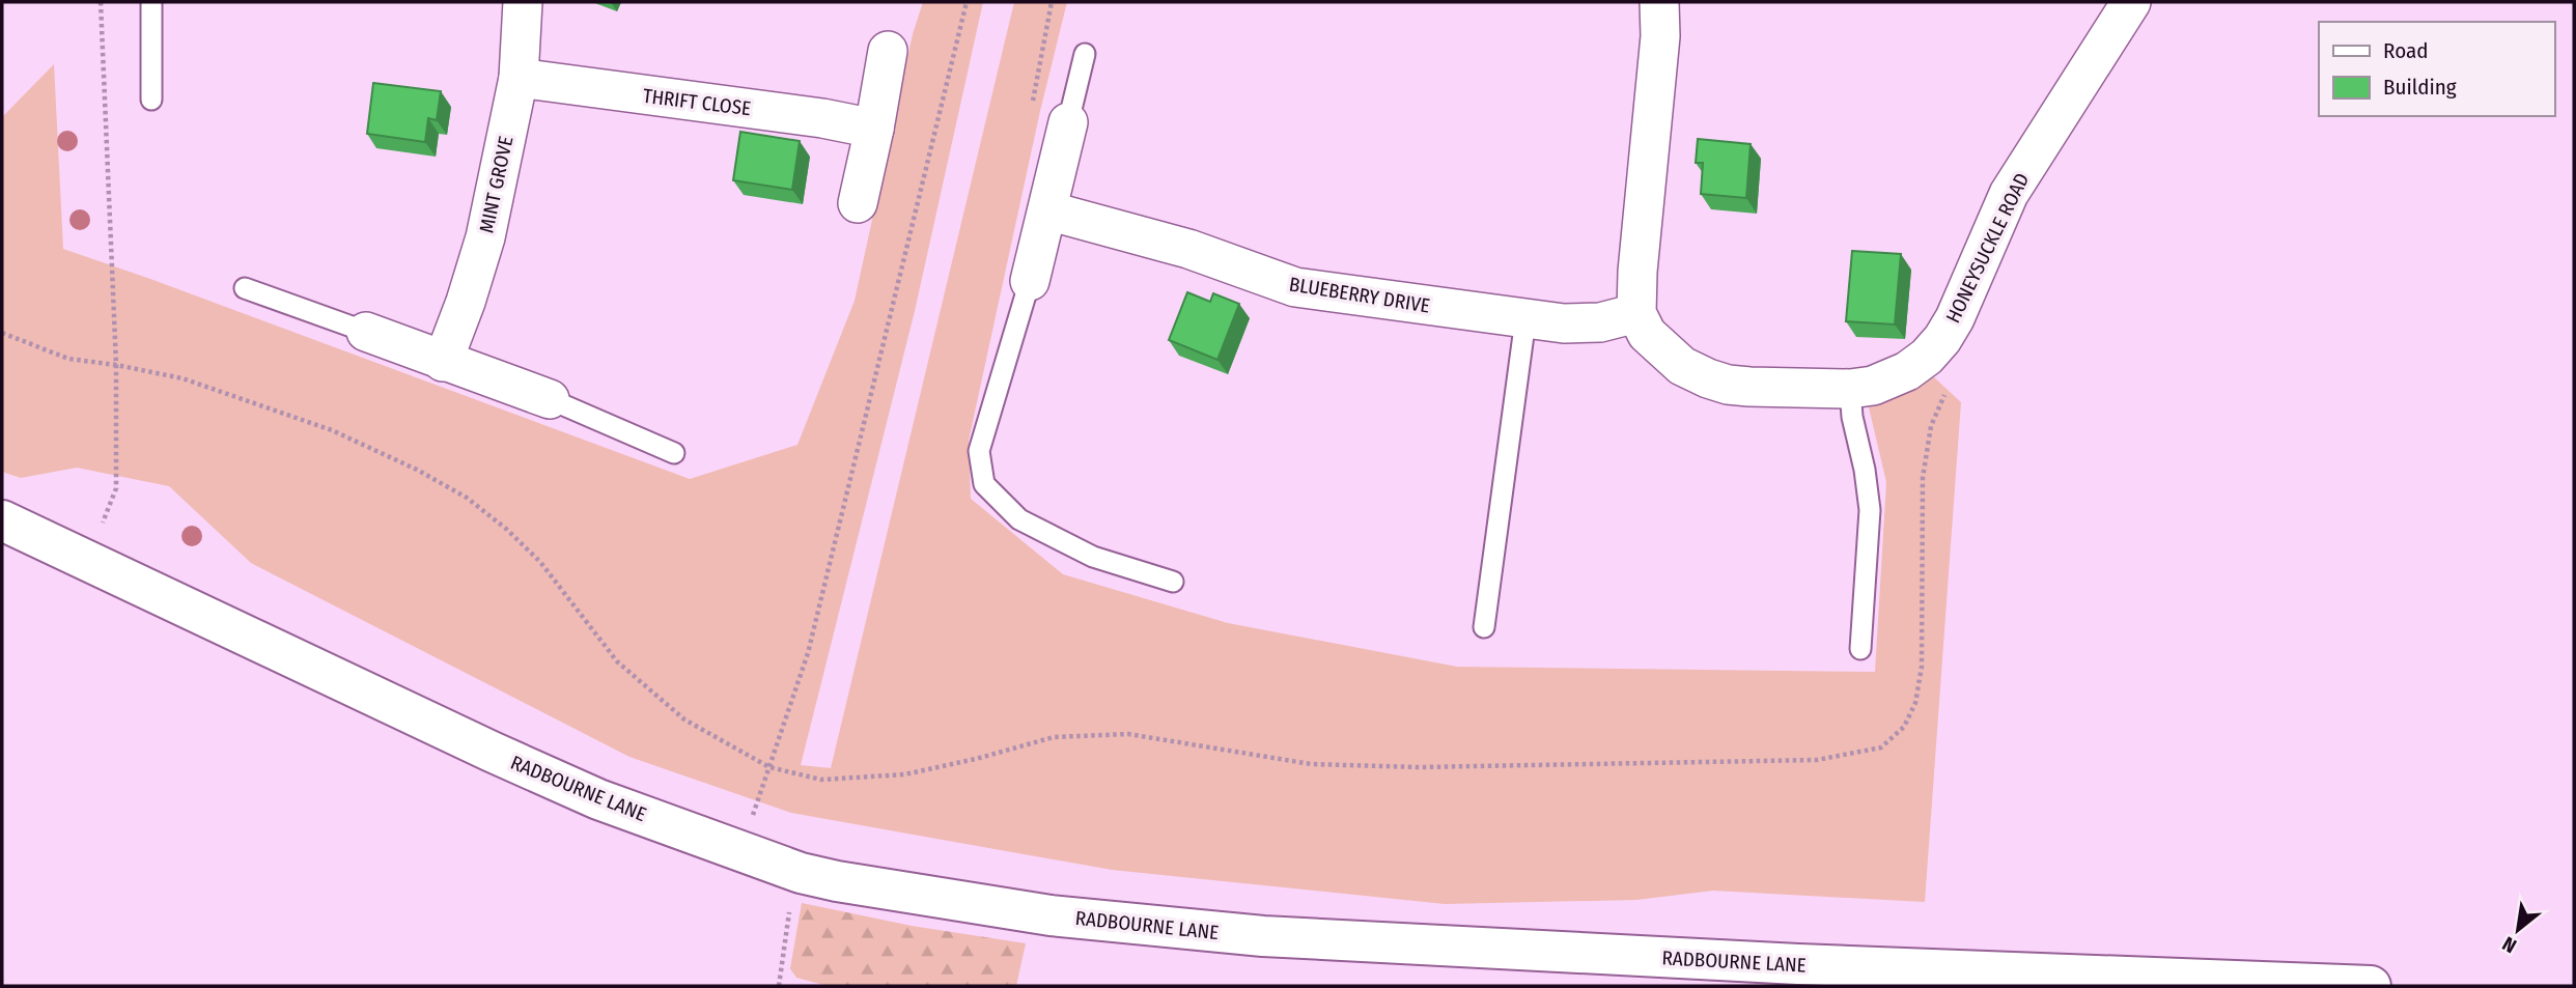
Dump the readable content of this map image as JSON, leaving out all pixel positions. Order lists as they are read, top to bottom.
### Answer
{
  "streets": {
    "street": [
      "THRIFT CLOSE",
      "MINT GROVE",
      "HONEYSUCKLE ROAD",
      "BLUEBERRY DRIVE",
      "RADBOURNE LANE"
    ]
  },
  "crossings": [
    ["THRIFT CLOSE", "MINT GROVE"],
    ["HONEYSUCKLE ROAD", "BLUEBERRY DRIVE"]
  ],
  "legend": ["Road", "Building"],
  "north": "bottom left"
}
